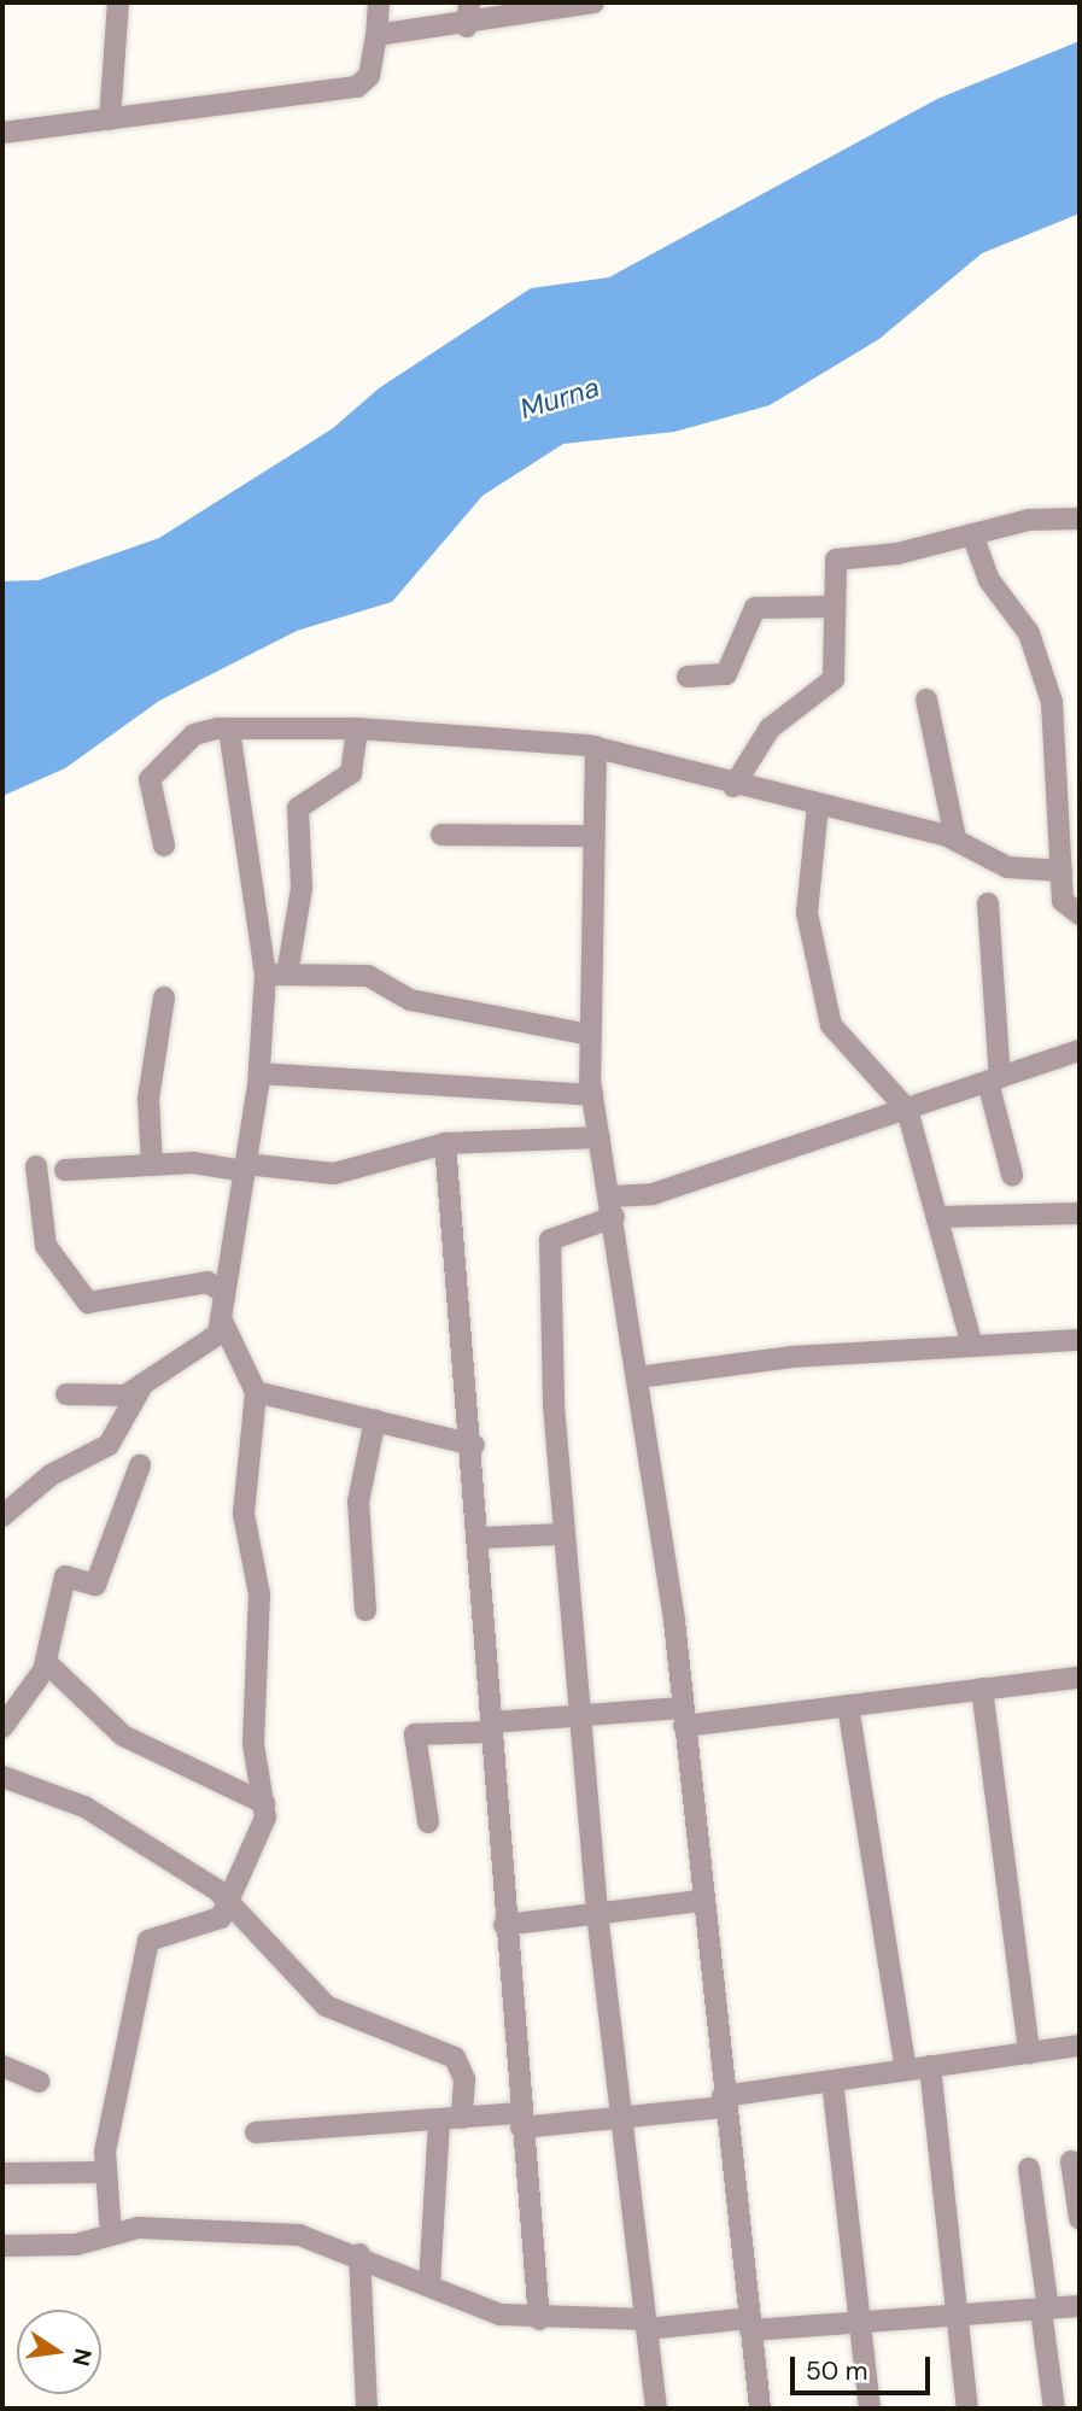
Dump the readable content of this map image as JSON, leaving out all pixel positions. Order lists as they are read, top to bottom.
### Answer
{
  "water": ["Murna"],
  "scale_bar": "50 m",
  "north": "right"
}
